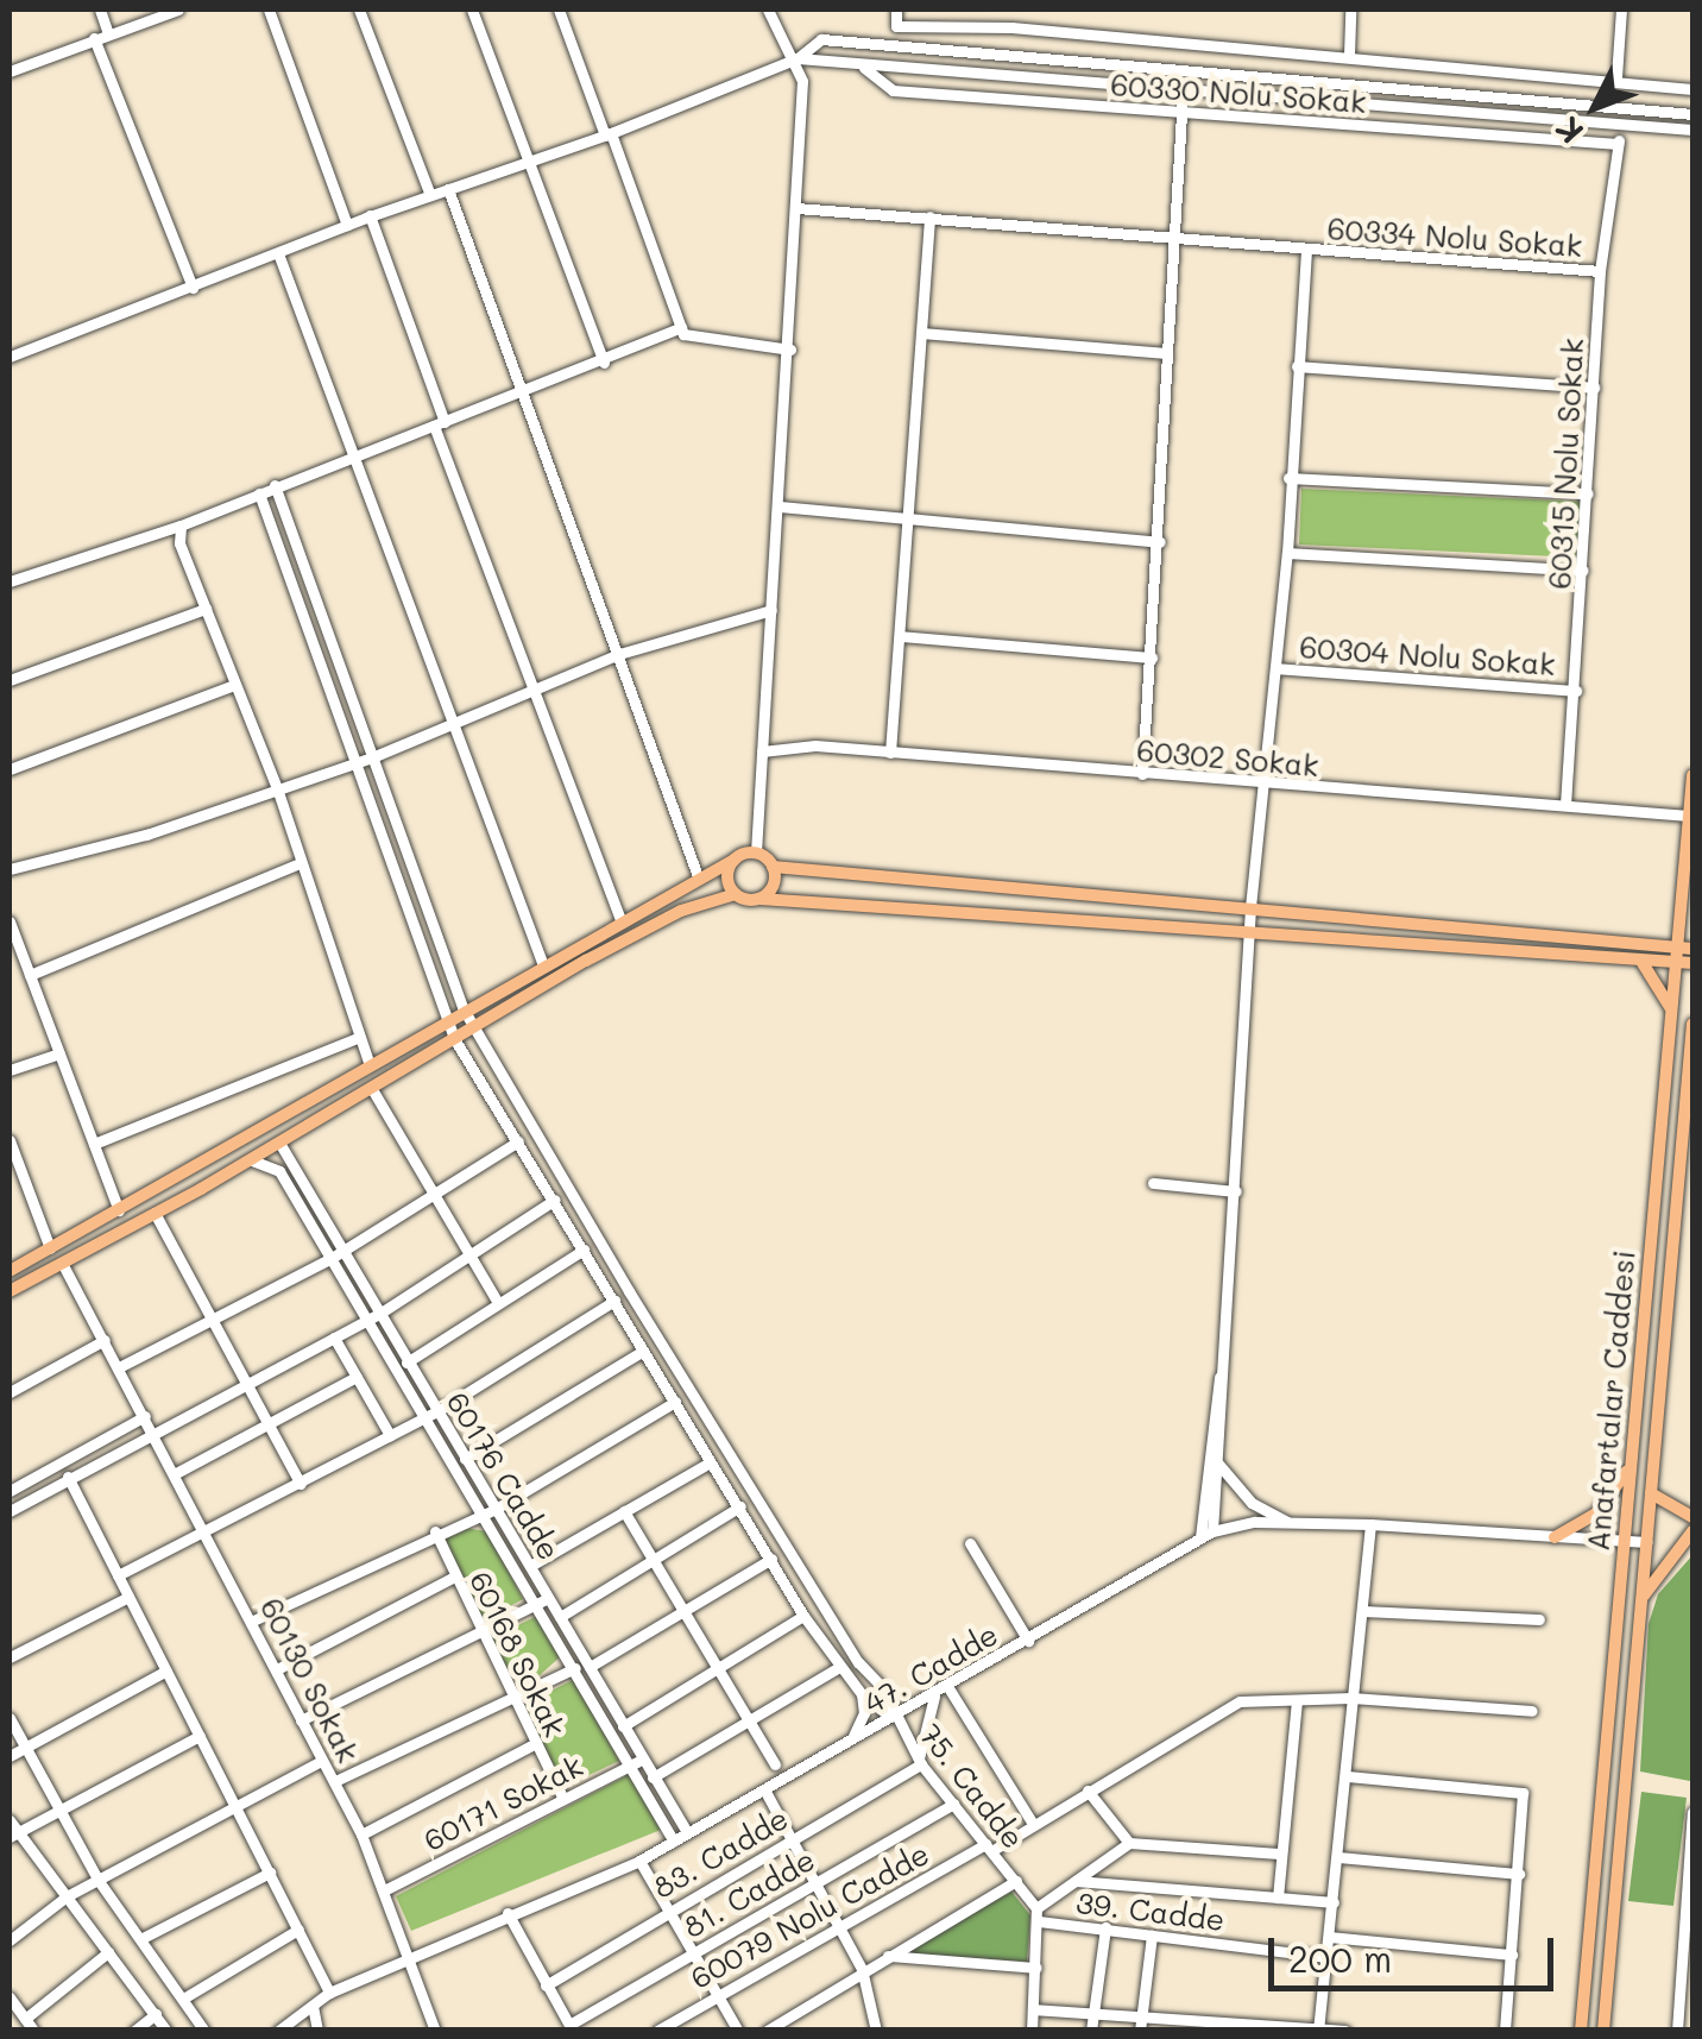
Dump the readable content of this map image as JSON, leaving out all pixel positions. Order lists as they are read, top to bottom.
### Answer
{
  "streets": {
    "main road": ["Anafartalar Caddesi"],
    "street": [
      "60330 Nolu Sokak",
      "60334 Nolu Sokak",
      "60315 Nolu Sokak",
      "60304 Nolu Sokak",
      "60302 Sokak",
      "60176 Cadde",
      "60168 Sokak",
      "47. Cadde",
      "60130 Sokak",
      "75. Cadde",
      "60171 Sokak",
      "83. Cadde",
      "81. Cadde",
      "39. Cadde",
      "60079 Nolu Cadde"
    ]
  },
  "crossings": [
    ["60330 Nolu Sokak", "60315 Nolu Sokak"],
    ["60334 Nolu Sokak", "60315 Nolu Sokak"],
    ["60315 Nolu Sokak", "60304 Nolu Sokak"],
    ["60315 Nolu Sokak", "60302 Sokak"],
    ["60302 Sokak", "Anafartalar Caddesi"],
    ["Anafartalar Caddesi", "47. Cadde"],
    ["60176 Cadde", "47. Cadde"],
    ["60176 Cadde", "60171 Sokak"],
    ["60168 Sokak", "60171 Sokak"],
    ["47. Cadde", "60130 Sokak"],
    ["47. Cadde", "75. Cadde"],
    ["60130 Sokak", "60171 Sokak"],
    ["75. Cadde", "83. Cadde"],
    ["75. Cadde", "81. Cadde"],
    ["75. Cadde", "39. Cadde"],
    ["75. Cadde", "60079 Nolu Cadde"]
  ],
  "scale_bar": "200 m",
  "north": "bottom left"
}
